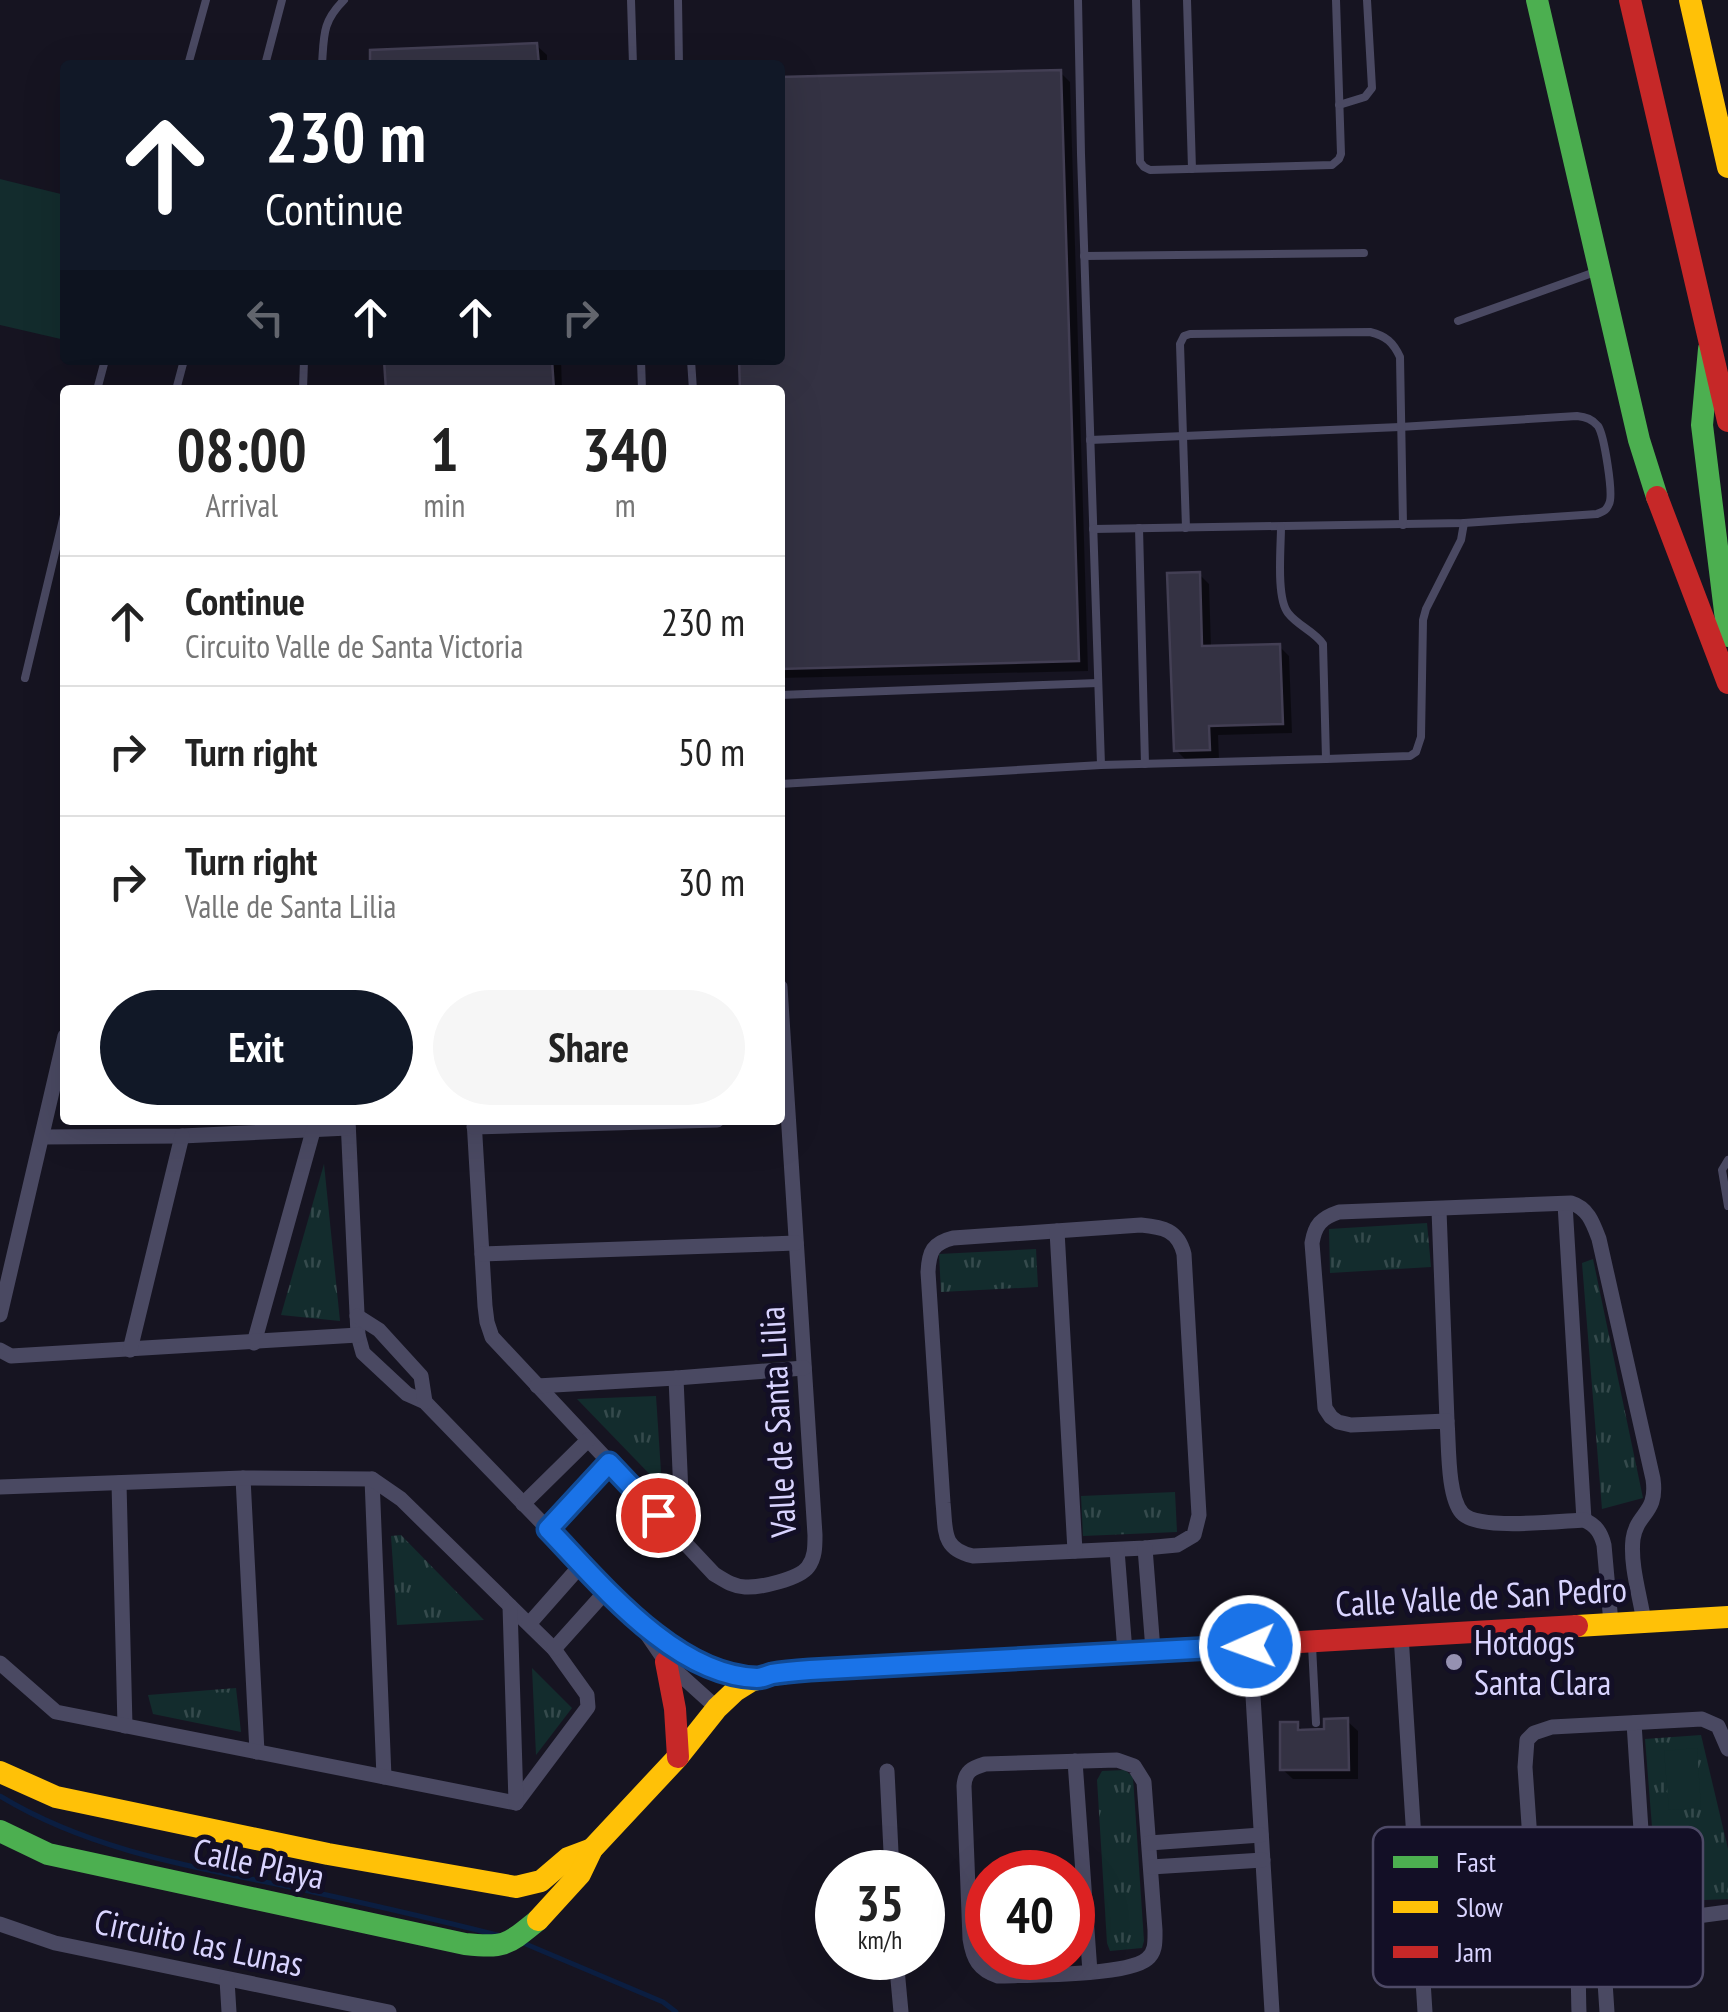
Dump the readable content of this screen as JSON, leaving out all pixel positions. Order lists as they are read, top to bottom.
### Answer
{
  "streets": {
    "street": [
      "Valle de Santa Lilia",
      "Calle Valle de San Pedro",
      "Calle Playa",
      "Circuito las Lunas"
    ]
  },
  "crossings": [
    ["Calle Valle de San Pedro", "Calle Playa"]
  ],
  "places": ["Hotdogs Santa Clara"],
  "legend": ["Fast", "Slow", "Jam"],
  "page": {
    "turn": ["230 m", "Continue"],
    "eta": [
      "08:00",
      "Arrival",
      "1",
      "min",
      "340",
      "m"
    ],
    "list": [
      {
        "name": "Continue",
        "note": "Circuito Valle de Santa Victoria",
        "value": "230 m"
      },
      {
        "name": "Turn right",
        "value": "50 m"
      },
      {
        "name": "Turn right",
        "note": "Valle de Santa Lilia",
        "value": "30 m"
      }
    ],
    "buttons": ["Exit", "Share"],
    "speed": "35 km/h",
    "limit": "40"
  }
}
